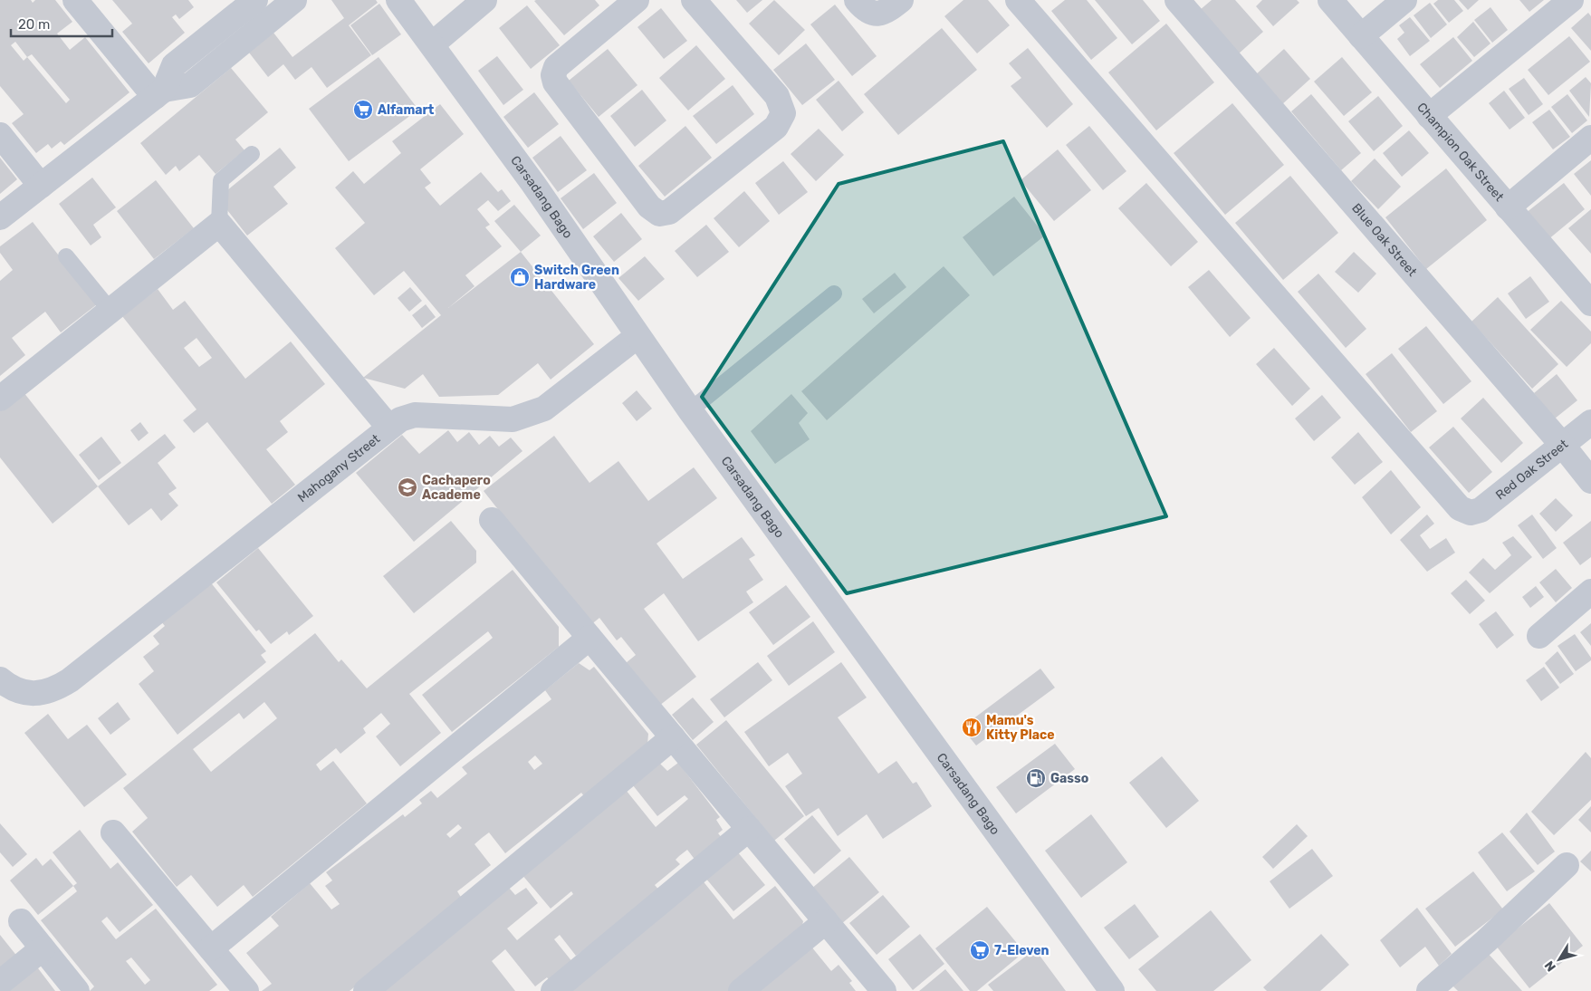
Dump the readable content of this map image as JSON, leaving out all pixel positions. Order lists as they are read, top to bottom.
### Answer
{
  "streets": {
    "street": [
      "Champion Oak Street",
      "Carsadang Bago",
      "Blue Oak Street",
      "Mahogany Street",
      "Red Oak Street"
    ]
  },
  "crossings": [
    ["Carsadang Bago", "Mahogany Street"],
    ["Blue Oak Street", "Red Oak Street"]
  ],
  "places": {
    "supermarket": ["Alfamart", "7-Eleven"],
    "shop": ["Switch Green Hardware"],
    "school or university": ["Cachapero Academe"],
    "restaurant": ["Mamu's Kitty Place"],
    "fuel station": ["Gasso"]
  },
  "scale_bar": "20 m",
  "north": "bottom left"
}
